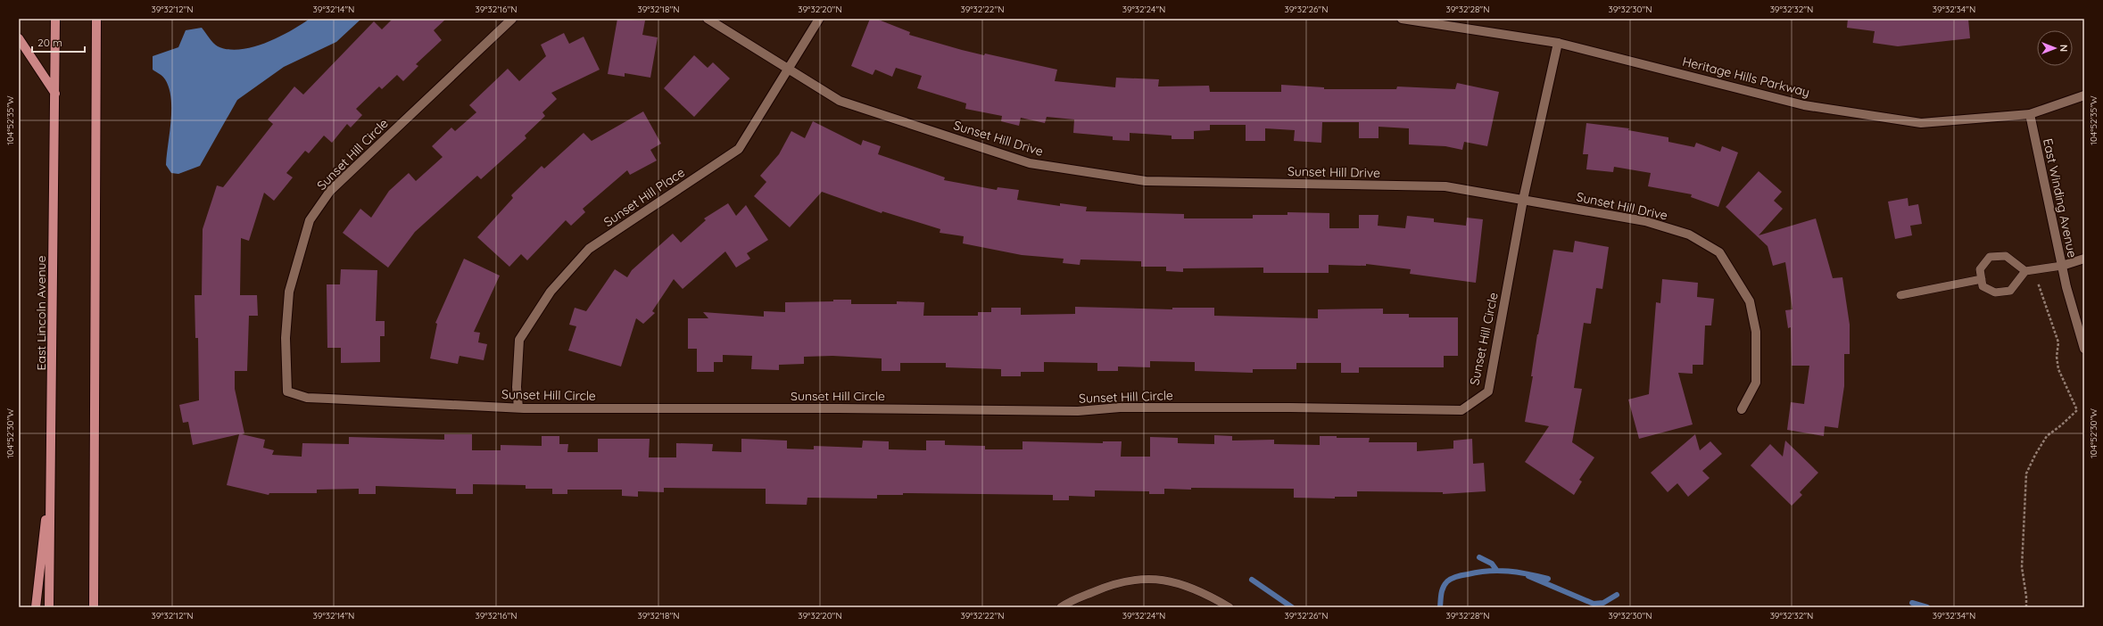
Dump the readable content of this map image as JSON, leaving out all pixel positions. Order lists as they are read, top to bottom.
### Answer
{
  "streets": {
    "main road": ["East Lincoln Avenue"],
    "street": [
      "Heritage Hills Parkway",
      "Sunset Hill Drive",
      "Sunset Hill Circle",
      "Sunset Hill Place",
      "East Winding Avenue"
    ]
  },
  "crossings": [
    ["Heritage Hills Parkway", "Sunset Hill Circle"],
    ["Heritage Hills Parkway", "East Winding Avenue"],
    ["Sunset Hill Drive", "Sunset Hill Circle"],
    ["Sunset Hill Drive", "Sunset Hill Place"],
    ["Sunset Hill Circle", "Sunset Hill Place"]
  ],
  "scale_bar": "20 m",
  "north": "right",
  "coordinates": [
    "39°32'12\"N",
    "39°32'14\"N",
    "39°32'16\"N",
    "39°32'18\"N",
    "39°32'20\"N",
    "39°32'22\"N",
    "39°32'24\"N",
    "39°32'26\"N",
    "39°32'28\"N",
    "39°32'30\"N",
    "39°32'32\"N",
    "39°32'34\"N",
    "104°52'35\"W",
    "104°52'30\"W"
  ]
}
